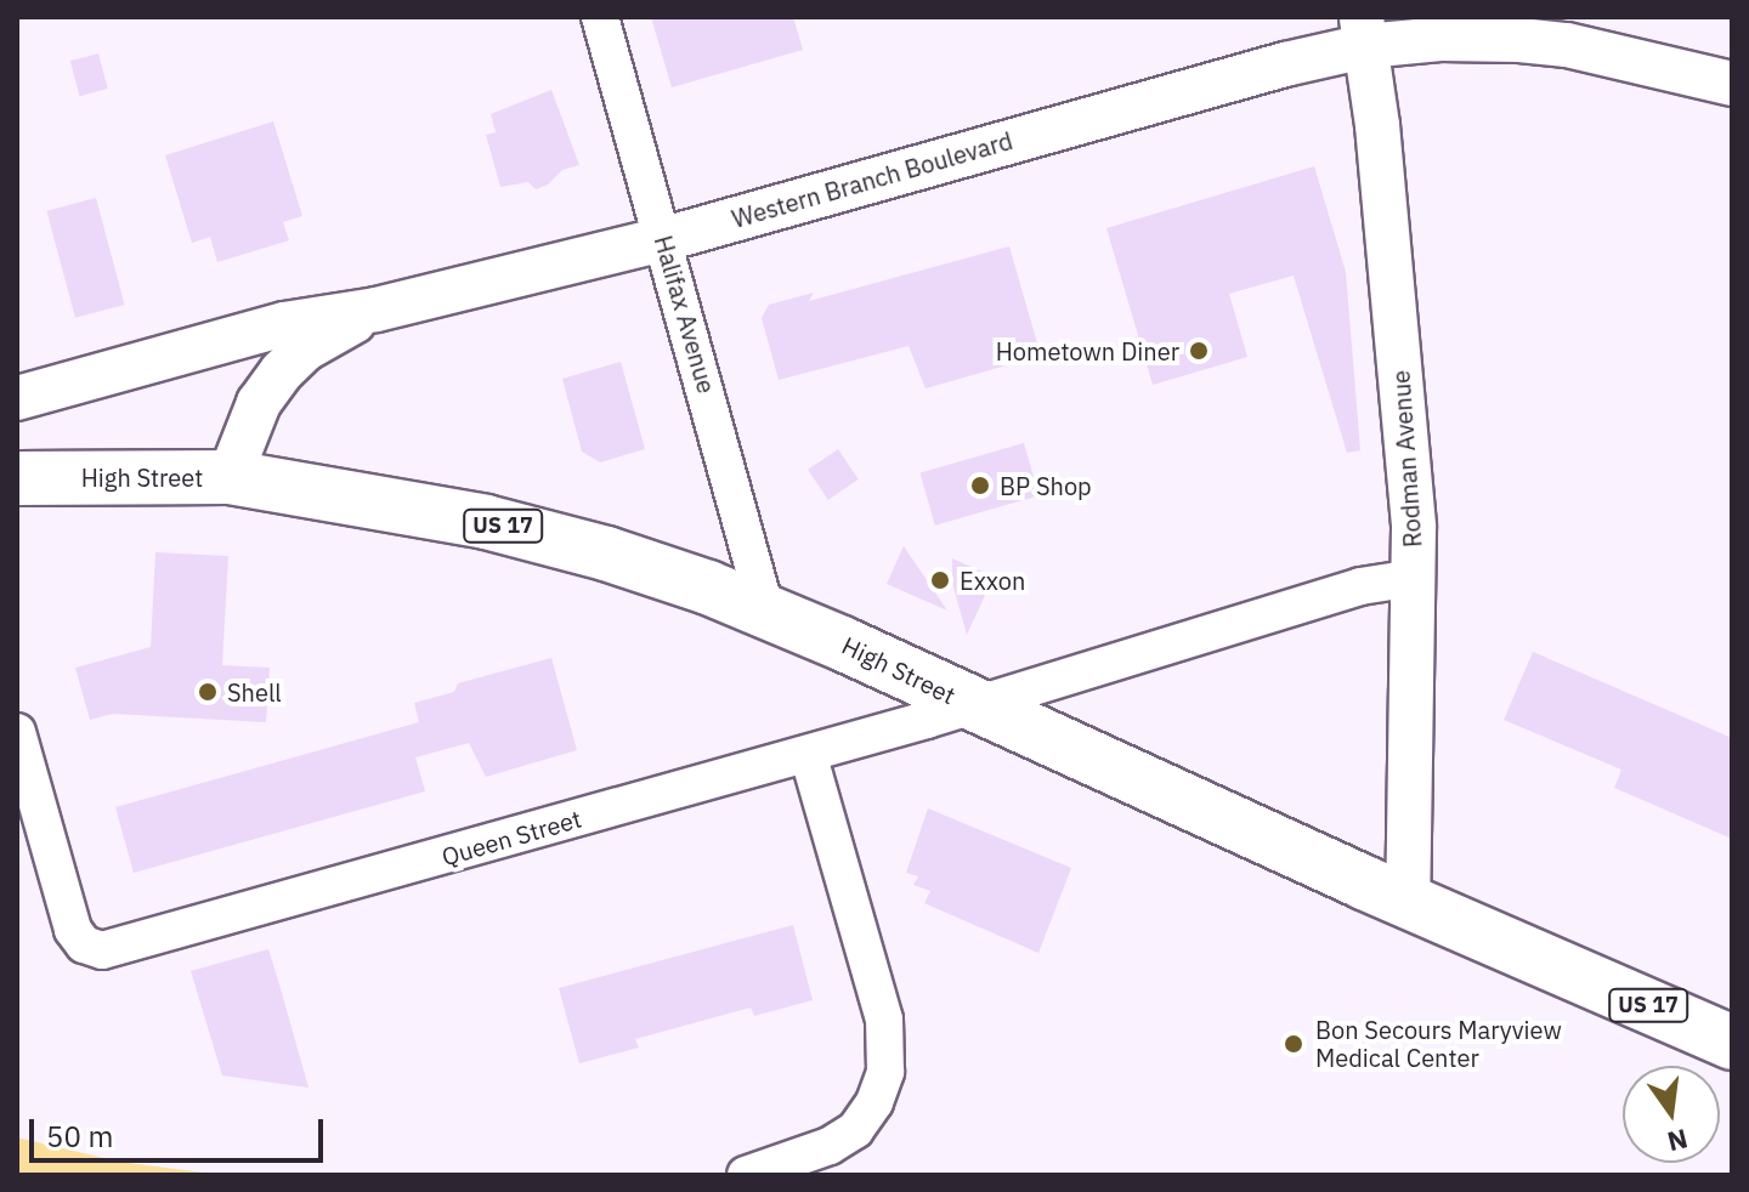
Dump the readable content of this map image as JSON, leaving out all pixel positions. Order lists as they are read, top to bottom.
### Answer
{
  "streets": {
    "main road": ["High Street", "US 17"],
    "street": [
      "Western Branch Boulevard",
      "Halifax Avenue",
      "Rodman Avenue",
      "Queen Street"
    ]
  },
  "crossings": [
    ["Western Branch Boulevard", "Halifax Avenue"],
    ["Western Branch Boulevard", "Rodman Avenue"],
    ["Halifax Avenue", "High Street"],
    ["Rodman Avenue", "High Street"],
    ["Rodman Avenue", "Queen Street"],
    ["High Street", "Queen Street"]
  ],
  "places": [
    "Hometown Diner",
    "BP Shop",
    "Exxon",
    "Shell",
    "Bon Secours Maryview Medical Center"
  ],
  "scale_bar": "50 m",
  "north": "bottom"
}
